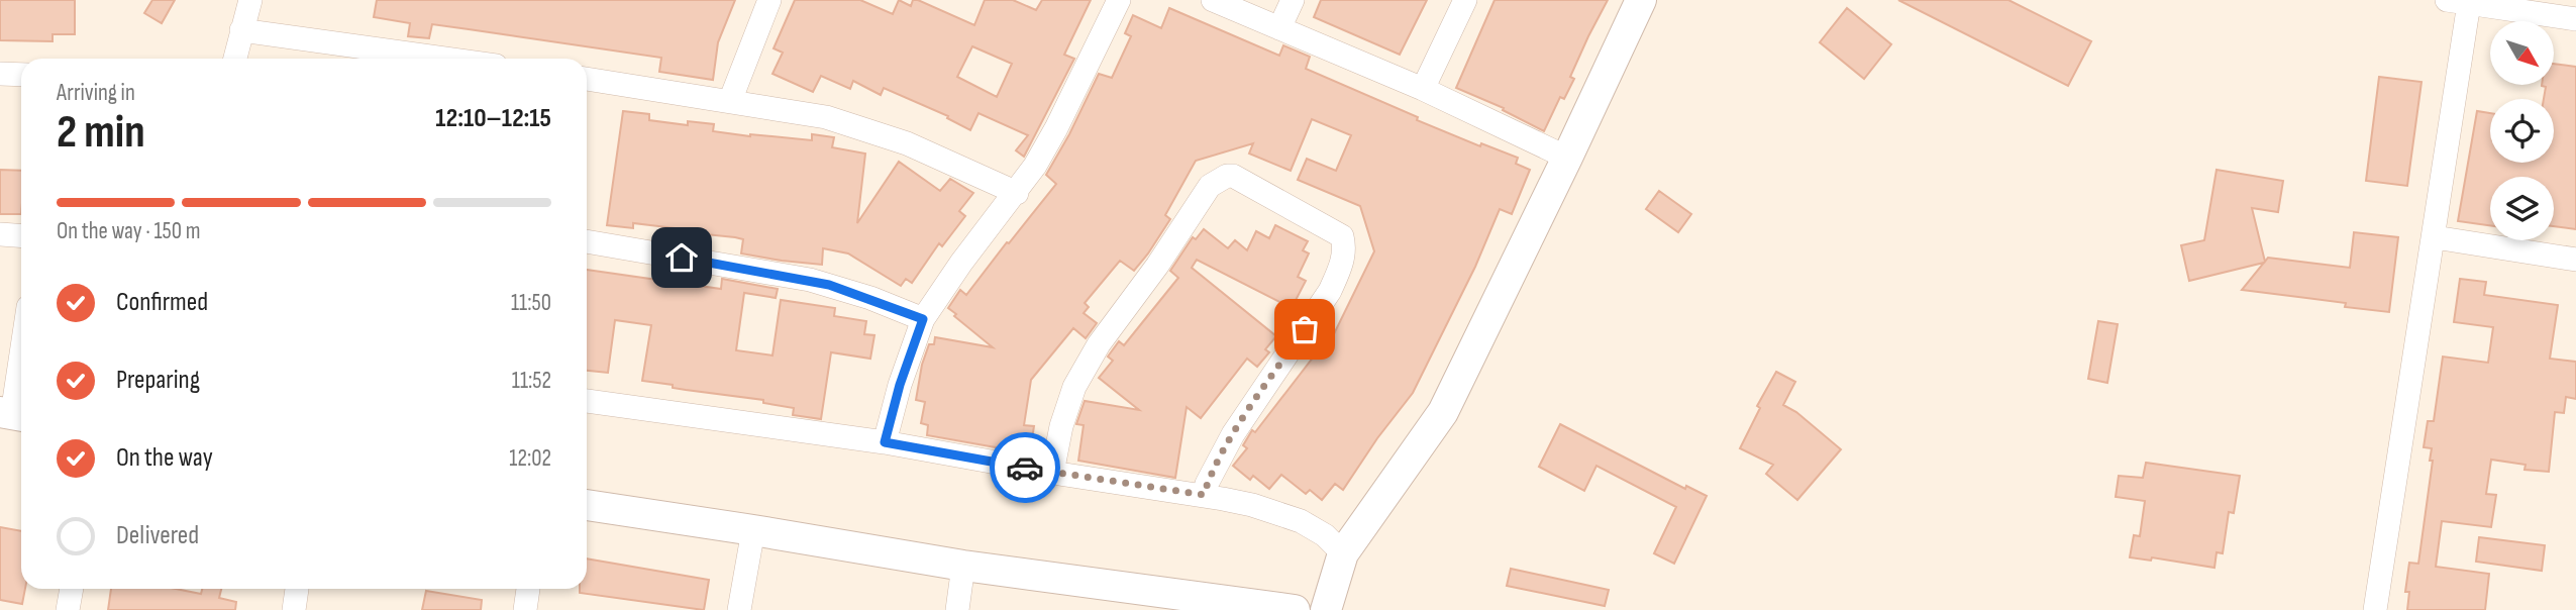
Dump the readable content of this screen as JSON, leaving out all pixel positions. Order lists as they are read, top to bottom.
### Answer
{
  "north": "bottom right",
  "page": {
    "heading": ["2 min", "Arriving in", "12:10–12:15"],
    "bar": "On the way · 150 m",
    "list": [
      ["Confirmed", "11:50"],
      ["Preparing", "11:52"],
      ["On the way", "12:02"],
      "Delivered"
    ]
  }
}
